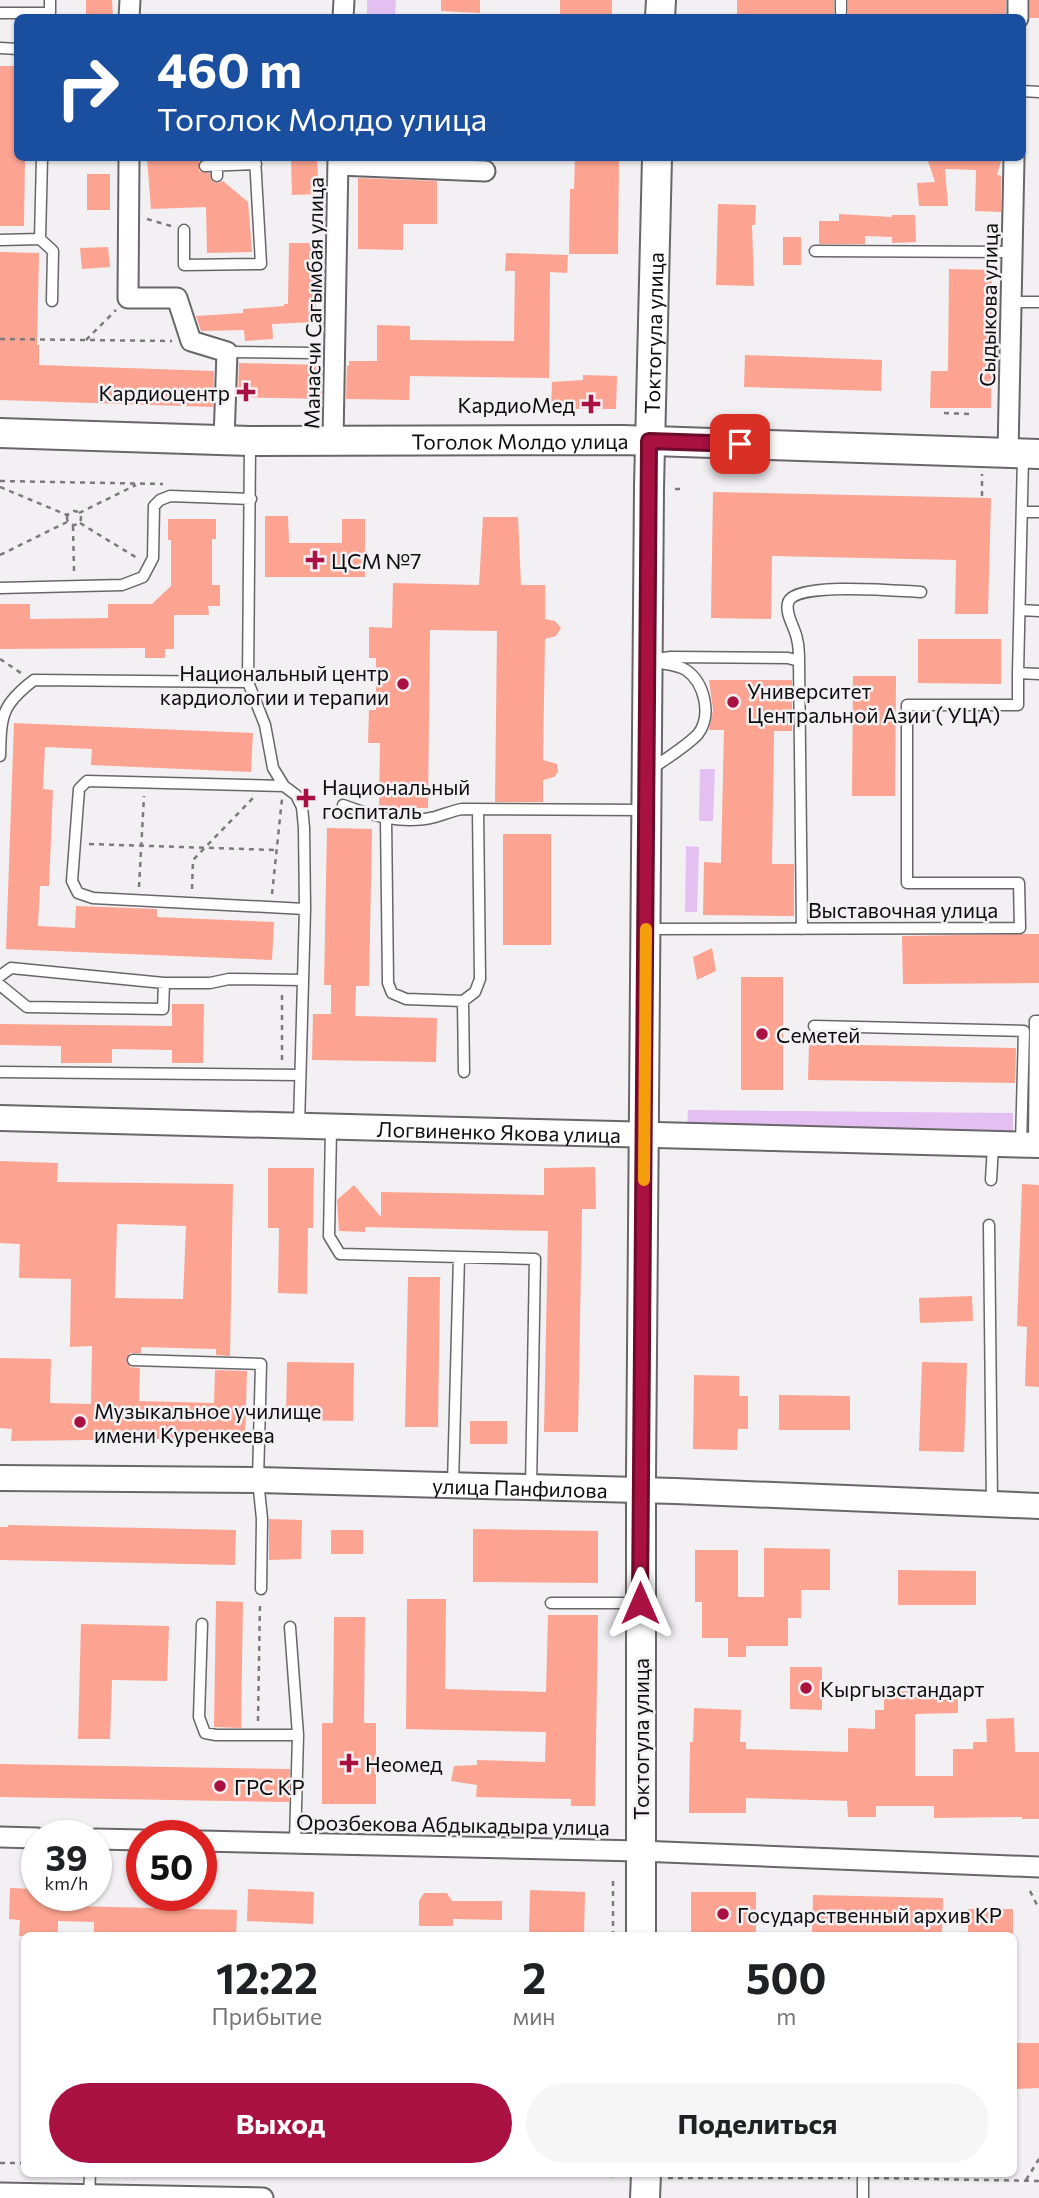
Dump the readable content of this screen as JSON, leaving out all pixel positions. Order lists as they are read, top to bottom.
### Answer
{
  "streets": {
    "main road": ["Токтогула улица", "Тоголок Молдо улица"],
    "street": [
      "Манасчи Сагымбая улица",
      "Сыдыкова улица",
      "Логвиненко Якова улица",
      "улица Панфилова",
      "Орозбекова Абдыкадыра улица"
    ],
    "lane": ["Выставочная улица"]
  },
  "crossings": [
    ["Манасчи Сагымбая улица", "Тоголок Молдо улица"],
    ["Сыдыкова улица", "Тоголок Молдо улица"],
    ["Токтогула улица", "Тоголок Молдо улица"],
    ["Токтогула улица", "Выставочная улица"],
    ["Токтогула улица", "Логвиненко Якова улица"],
    ["Токтогула улица", "улица Панфилова"],
    ["Токтогула улица", "Орозбекова Абдыкадыра улица"]
  ],
  "places": {
    "health": [
      "Кардиоцентр",
      "КардиоМед",
      "ЦСМ №7",
      "Национальный госпиталь",
      "Неомед"
    ],
    "other": [
      "Национальный центр кардиологии и терапии",
      "Университет Центральной Азии ( УЦА)",
      "Семетей",
      "Музыкальное училище имени Куренкеева",
      "Кыргызстандарт",
      "ГРС КР",
      "Государственный архив КР"
    ]
  },
  "page": {
    "turn": ["460 m", "Тоголок Молдо улица"],
    "speed": "39 km/h",
    "limit": "50",
    "eta": [
      "12:22",
      "Прибытие",
      "2",
      "мин",
      "500",
      "m"
    ],
    "buttons": ["Выход", "Поделиться"]
  }
}
